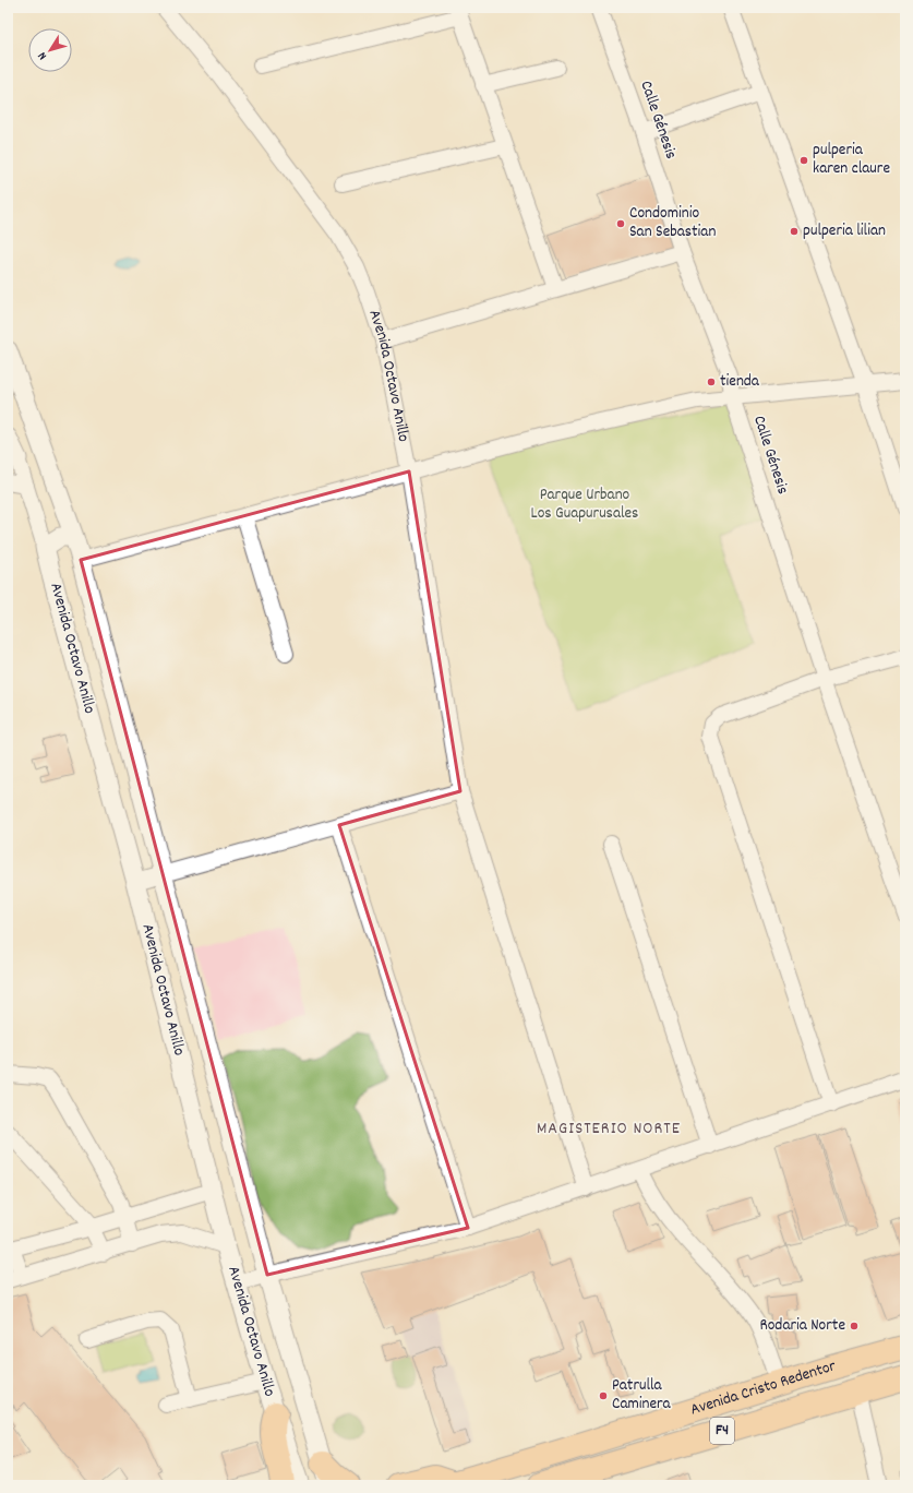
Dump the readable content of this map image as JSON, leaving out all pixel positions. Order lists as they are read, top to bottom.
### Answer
{
  "streets": {
    "highway": ["Avenida Cristo Redentor", "F4"],
    "street": ["Calle Génesis", "Avenida Octavo Anillo"]
  },
  "districts": ["MAGISTERIO NORTE"],
  "parks": ["Parque Urbano Los Guapurusales"],
  "places": [
    "pulperia karen claure",
    "Condominio San Sebastian",
    "pulperia lilian",
    "tienda",
    "Rodaria Norte",
    "Patrulla Caminera"
  ],
  "north": "bottom left"
}
